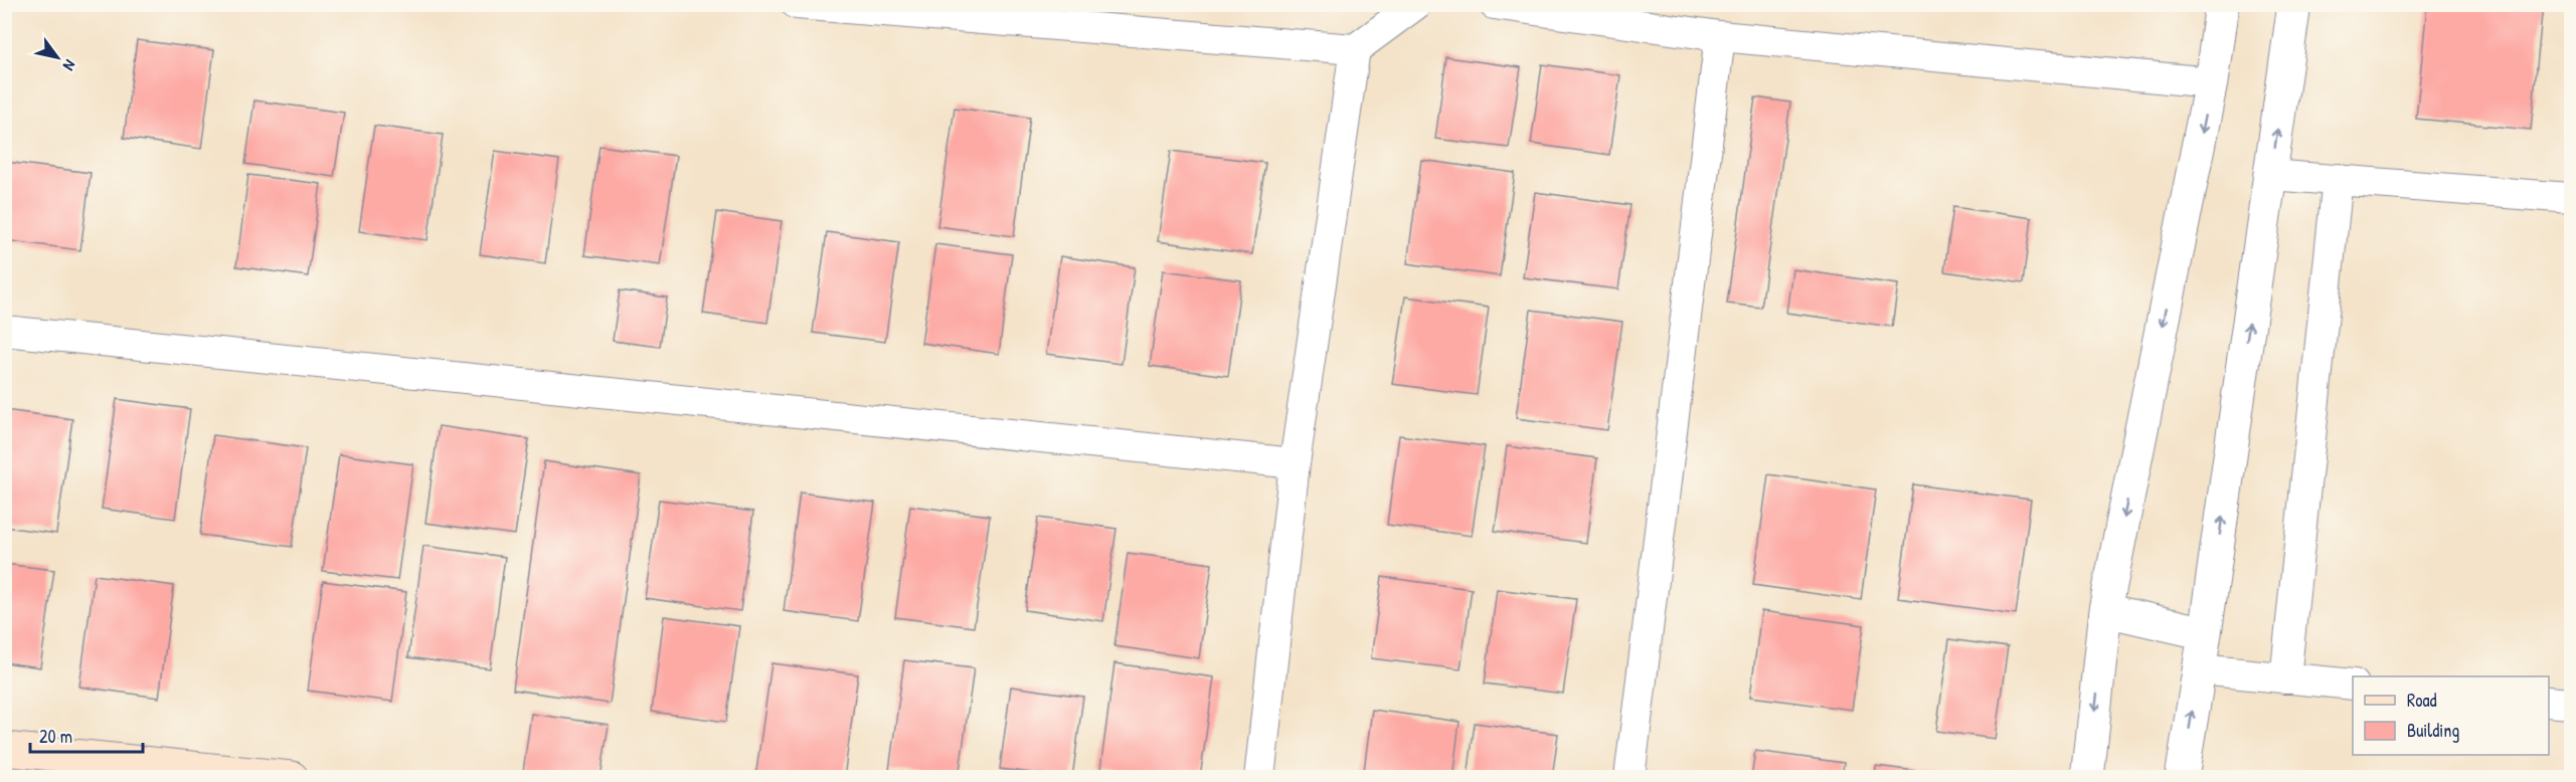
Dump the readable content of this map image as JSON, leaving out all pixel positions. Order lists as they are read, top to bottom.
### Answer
{
  "legend": ["Road", "Building"],
  "scale_bar": "20 m",
  "north": "bottom right"
}
